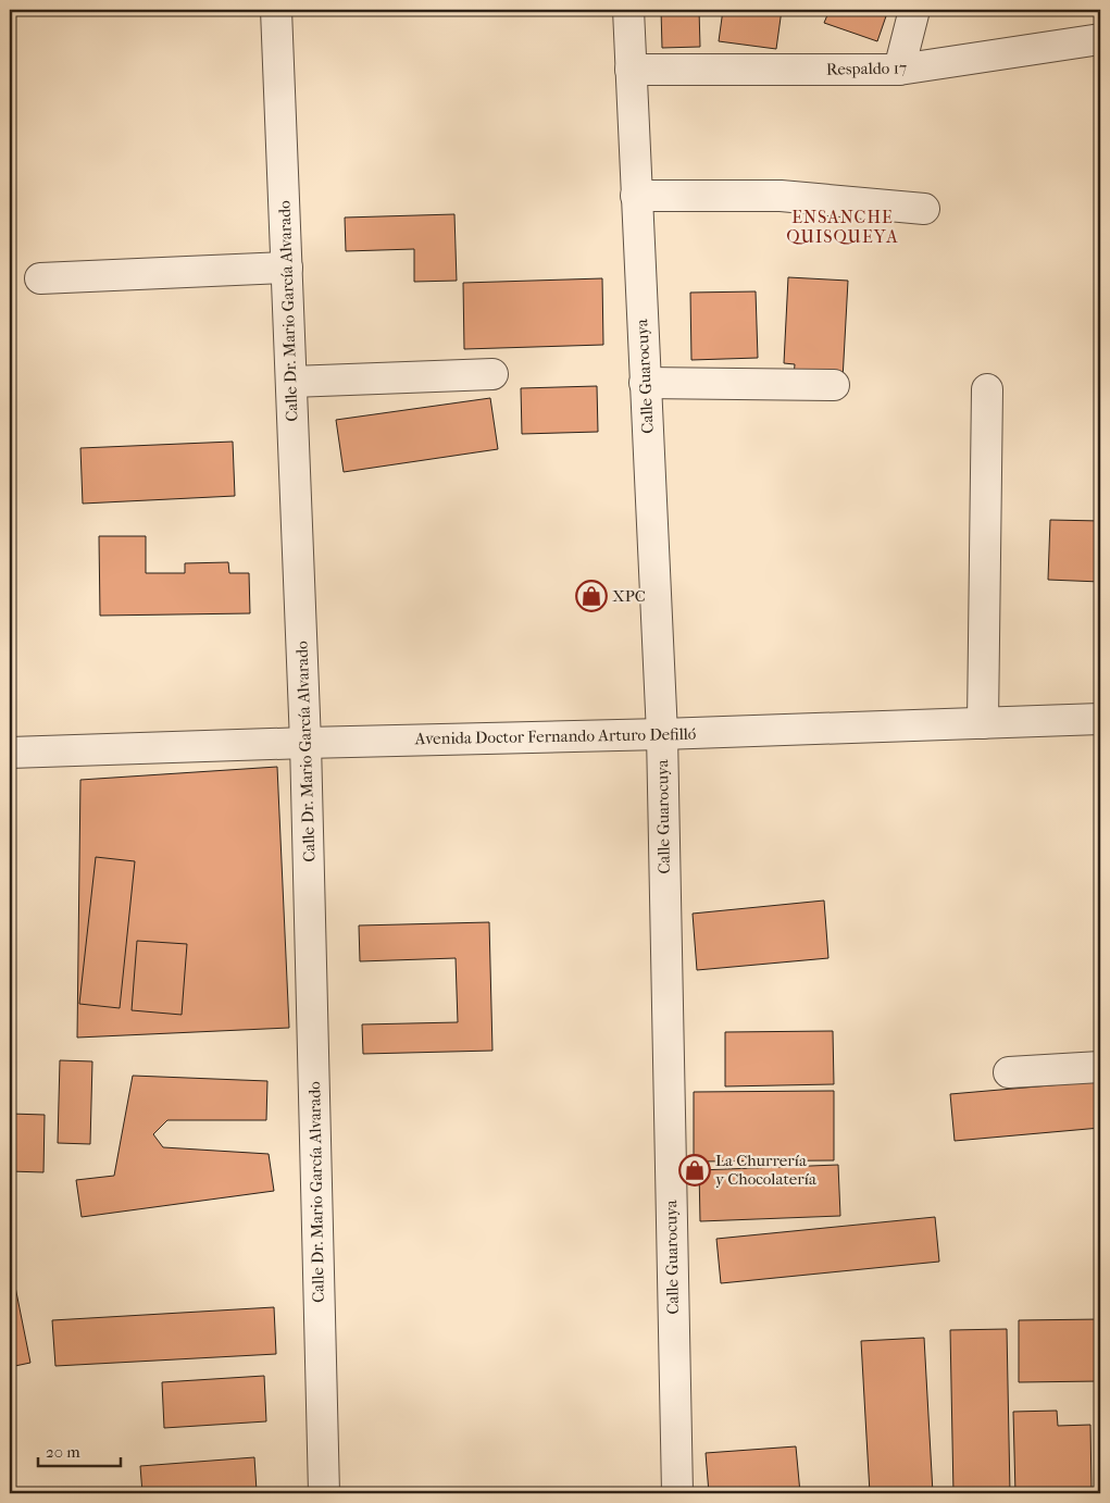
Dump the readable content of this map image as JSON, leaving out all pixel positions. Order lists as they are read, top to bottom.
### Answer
{
  "streets": {
    "street": [
      "Respaldo 17",
      "Calle Dr. Mario García Alvarado",
      "Calle Guarocuya",
      "Avenida Doctor Fernando Arturo Defilló"
    ]
  },
  "crossings": [
    ["Respaldo 17", "Calle Guarocuya"],
    ["Calle Dr. Mario García Alvarado", "Avenida Doctor Fernando Arturo Defilló"],
    ["Calle Guarocuya", "Avenida Doctor Fernando Arturo Defilló"]
  ],
  "districts": ["ENSANCHE QUISQUEYA"],
  "places": {
    "shop": ["XPC", "La Churrería y Chocolatería"]
  },
  "scale_bar": "20 m"
}
